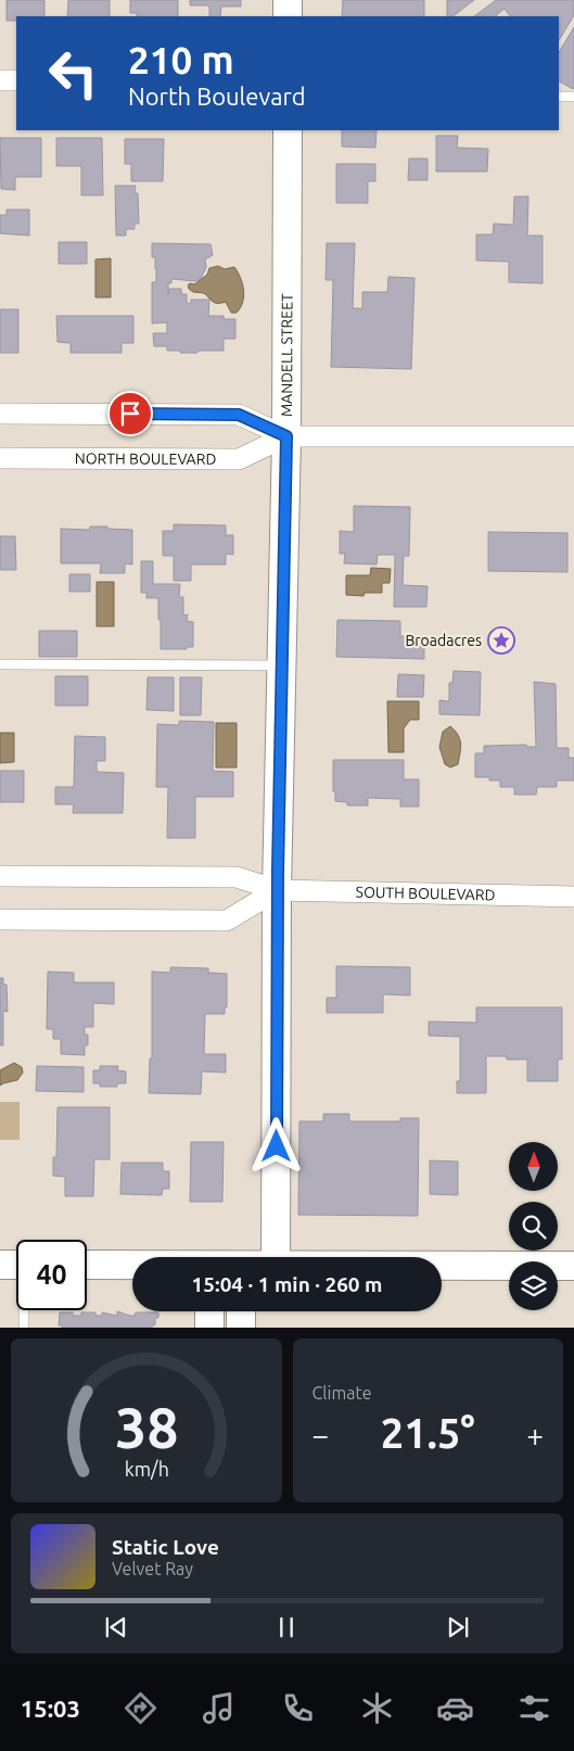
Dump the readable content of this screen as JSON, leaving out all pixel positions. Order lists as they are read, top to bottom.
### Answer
{
  "streets": {
    "street": ["MANDELL STREET", "NORTH BOULEVARD", "SOUTH BOULEVARD"]
  },
  "crossings": [
    ["MANDELL STREET", "NORTH BOULEVARD"],
    ["MANDELL STREET", "SOUTH BOULEVARD"]
  ],
  "places": {
    "place": ["Broadacres"]
  },
  "north": "top",
  "page": {
    "turn": ["210 m", "North Boulevard"],
    "limit": "40",
    "trip": "15:04 · 1 min · 260 m",
    "tile": "Climate",
    "heat": ["−", "21.5°", "+"],
    "song": ["Static Love", "Velvet Ray"],
    "tabs": "15:03",
    "gauge": ["38", "km/h"]
  }
}
